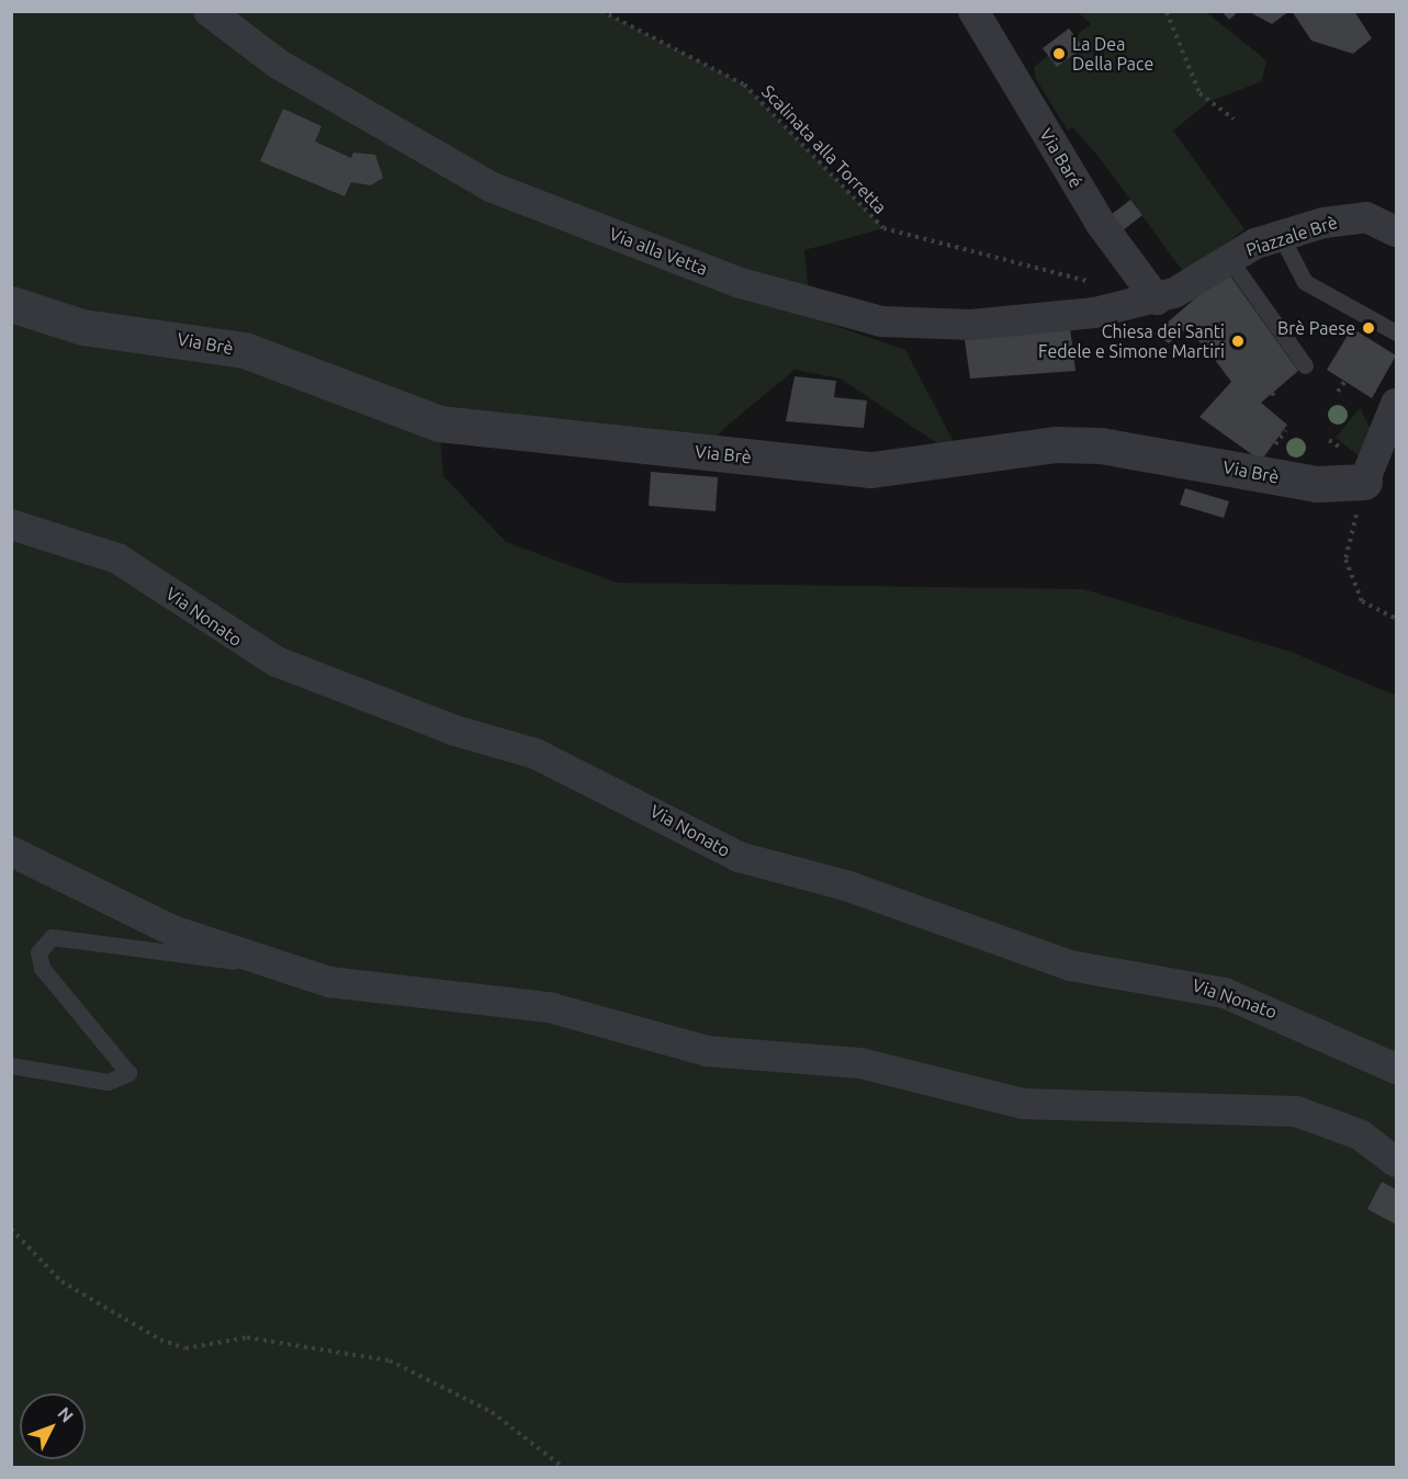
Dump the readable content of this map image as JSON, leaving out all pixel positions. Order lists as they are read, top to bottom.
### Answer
{
  "streets": {
    "street": [
      "Via Baré",
      "Piazzale Brè",
      "Via alla Vetta",
      "Via Brè",
      "Via Nonato"
    ],
    "path": ["Scalinata alla Torretta"]
  },
  "crossings": [
    ["Via Baré", "Piazzale Brè"],
    ["Via Baré", "Via alla Vetta"],
    ["Piazzale Brè", "Via alla Vetta"]
  ],
  "places": ["La Dea Della Pace", "Brè Paese", "Chiesa dei Santi Fedele e Simone Martiri"],
  "north": "top right"
}
